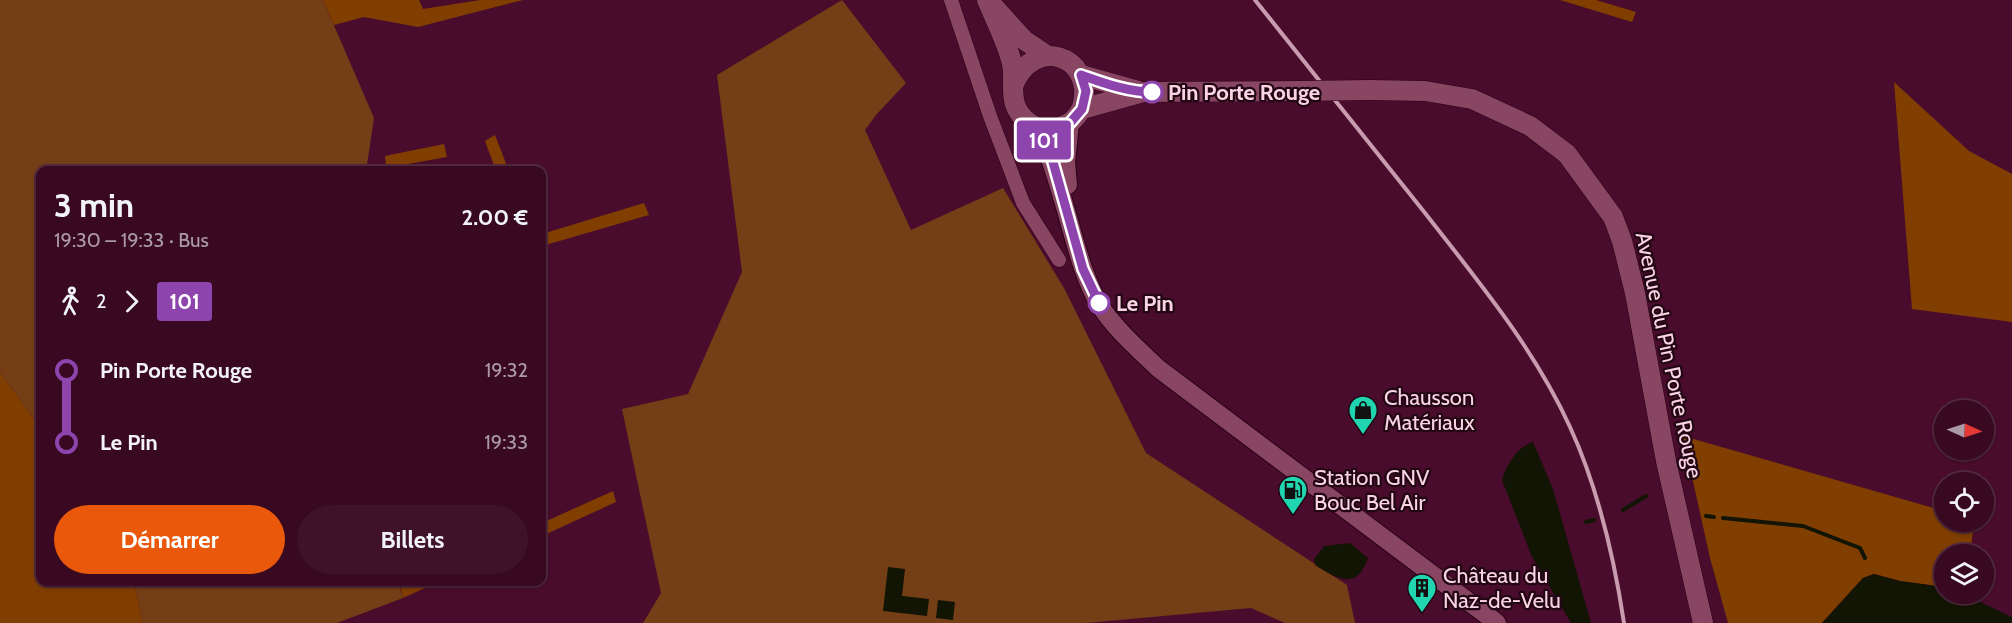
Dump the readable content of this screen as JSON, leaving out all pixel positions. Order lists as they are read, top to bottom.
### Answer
{
  "streets": {
    "main road": ["Avenue du Pin Porte Rouge"]
  },
  "places": {
    "other": ["Pin Porte Rouge", "Le Pin"],
    "shop": ["Chausson Matériaux"],
    "fuel station": ["Station GNV Bouc Bel Air"],
    "building": ["Château du Naz-de-Velu"]
  },
  "lines": ["bus line 101"],
  "north": "right",
  "page": {
    "on_map": "101",
    "heading": ["3 min", "19:30 – 19:33 · Bus", "2.00 €"],
    "legs": ["2", "101"],
    "list": [
      {
        "name": "Pin Porte Rouge",
        "value": "19:32"
      },
      {
        "name": "Le Pin",
        "value": "19:33"
      }
    ],
    "buttons": ["Démarrer", "Billets"]
  }
}
